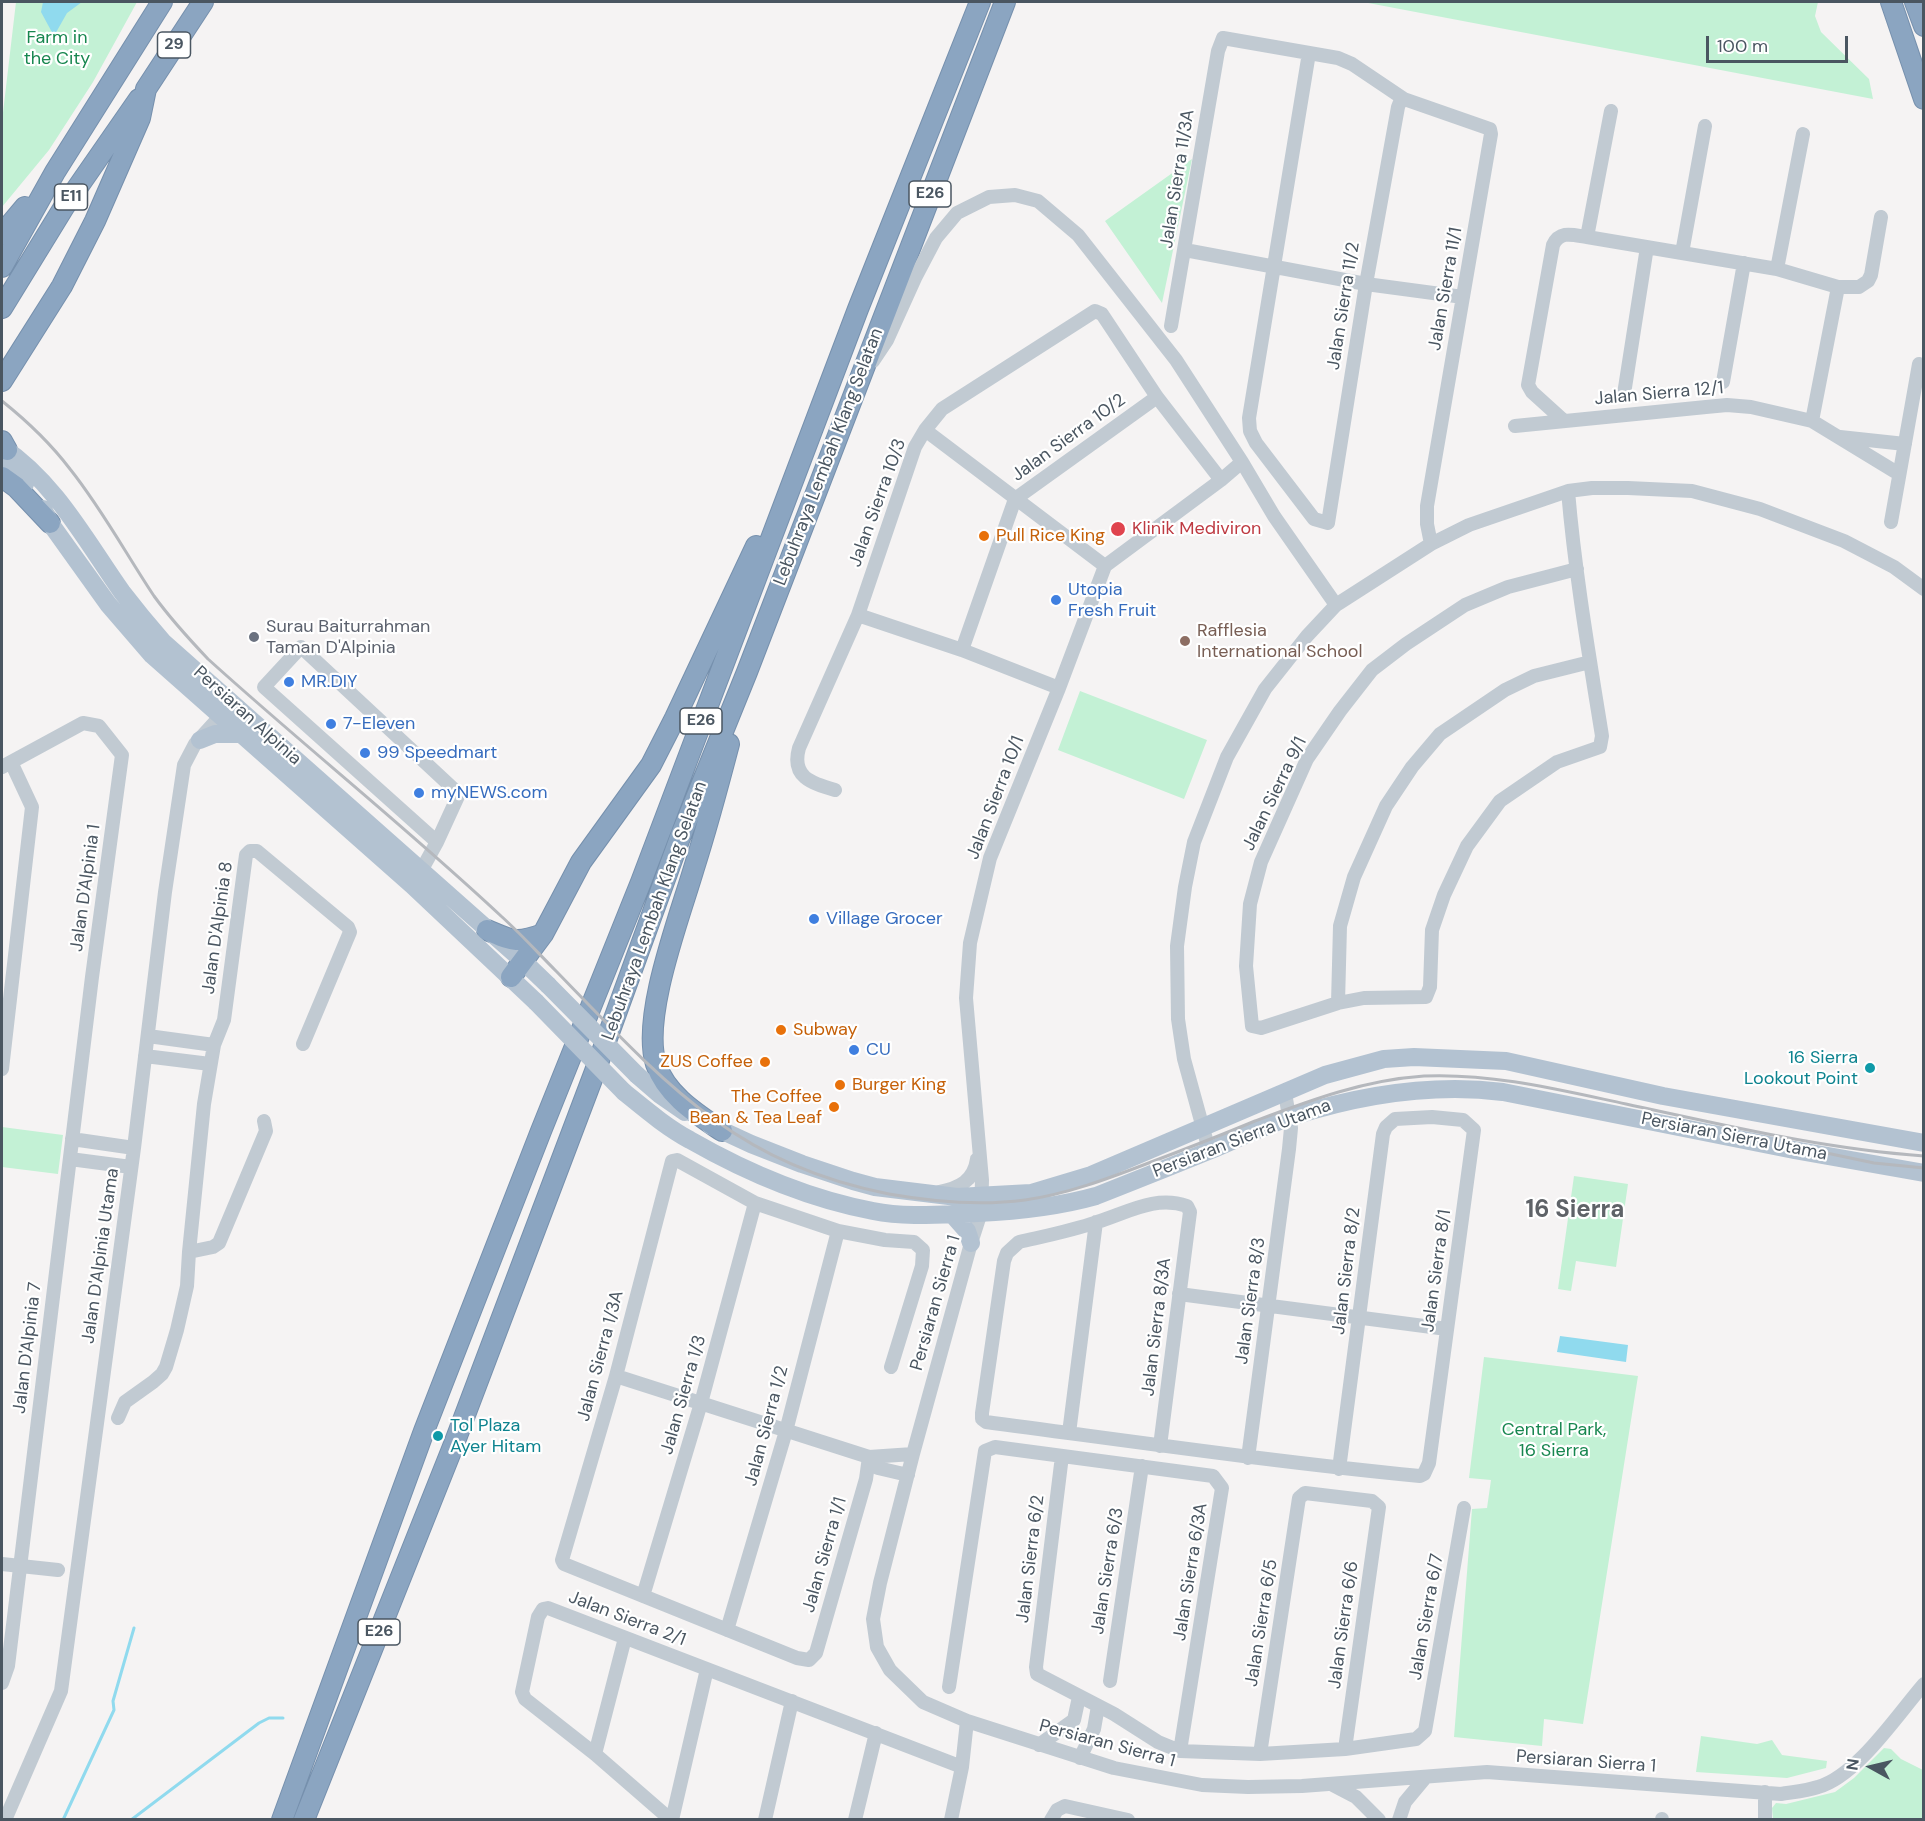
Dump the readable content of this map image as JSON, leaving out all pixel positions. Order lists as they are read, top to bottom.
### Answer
{
  "streets": {
    "highway": [
      "29",
      "E26",
      "E11",
      "Lebuhraya Lembah Klang Selatan"
    ],
    "main road": ["Persiaran Alpinia", "Persiaran Sierra Utama"],
    "street": [
      "Jalan Sierra 11/3A",
      "Jalan Sierra 11/1",
      "Jalan Sierra 11/2",
      "Jalan Sierra 12/1",
      "Jalan Sierra 10/2",
      "Jalan Sierra 10/3",
      "Jalan Sierra 9/1",
      "Jalan Sierra 10/1",
      "Jalan D'Alpinia 1",
      "Jalan D'Alpinia 8",
      "Jalan D'Alpinia Utama",
      "Jalan Sierra 8/2",
      "Jalan Sierra 8/1",
      "Jalan Sierra 8/3",
      "Persiaran Sierra 1",
      "Jalan Sierra 8/3A",
      "Jalan D'Alpinia 7",
      "Jalan Sierra 1/3A",
      "Jalan Sierra 1/3",
      "Jalan Sierra 1/2",
      "Jalan Sierra 1/1",
      "Jalan Sierra 6/2",
      "Jalan Sierra 6/3",
      "Jalan Sierra 6/3A",
      "Jalan Sierra 6/7",
      "Jalan Sierra 2/1",
      "Jalan Sierra 6/5",
      "Jalan Sierra 6/6"
    ]
  },
  "crossings": [
    ["29", "E11"],
    ["Jalan Sierra 11/1", "Jalan Sierra 11/2"],
    ["Jalan Sierra 10/2", "Jalan Sierra 10/3"],
    ["Persiaran Alpinia", "Persiaran Sierra Utama"],
    ["Persiaran Alpinia", "Jalan D'Alpinia Utama"],
    ["Jalan Sierra 10/1", "Persiaran Sierra Utama"],
    ["Jalan Sierra 10/1", "Persiaran Sierra 1"],
    ["Jalan D'Alpinia 1", "Jalan D'Alpinia 7"],
    ["Persiaran Sierra Utama", "Jalan Sierra 8/3"],
    ["Persiaran Sierra Utama", "Persiaran Sierra 1"],
    ["Jalan Sierra 8/2", "Jalan Sierra 8/1"],
    ["Jalan Sierra 1/3A", "Jalan Sierra 1/3"],
    ["Jalan Sierra 1/2", "Jalan Sierra 1/1"],
    ["Jalan Sierra 6/2", "Jalan Sierra 6/3A"],
    ["Jalan Sierra 6/3", "Jalan Sierra 6/3A"],
    ["Jalan Sierra 6/7", "Jalan Sierra 6/6"],
    ["Jalan Sierra 6/5", "Jalan Sierra 6/6"]
  ],
  "districts": ["16 Sierra"],
  "parks": ["Farm in the City", "Central Park, 16 Sierra"],
  "places": [
    "Klinik Mediviron",
    "Pull Rice King",
    "Utopia Fresh Fruit",
    "Surau Baiturrahman Taman D'Alpinia",
    "Rafflesia International School",
    "MR.DIY",
    "7-Eleven",
    "99 Speedmart",
    "myNEWS.com",
    "Village Grocer",
    "Subway",
    "CU",
    "ZUS Coffee",
    "16 Sierra Lookout Point",
    "Burger King",
    "The Coffee Bean & Tea Leaf",
    "Tol Plaza Ayer Hitam"
  ],
  "scale_bar": "100 m",
  "north": "left"
}
